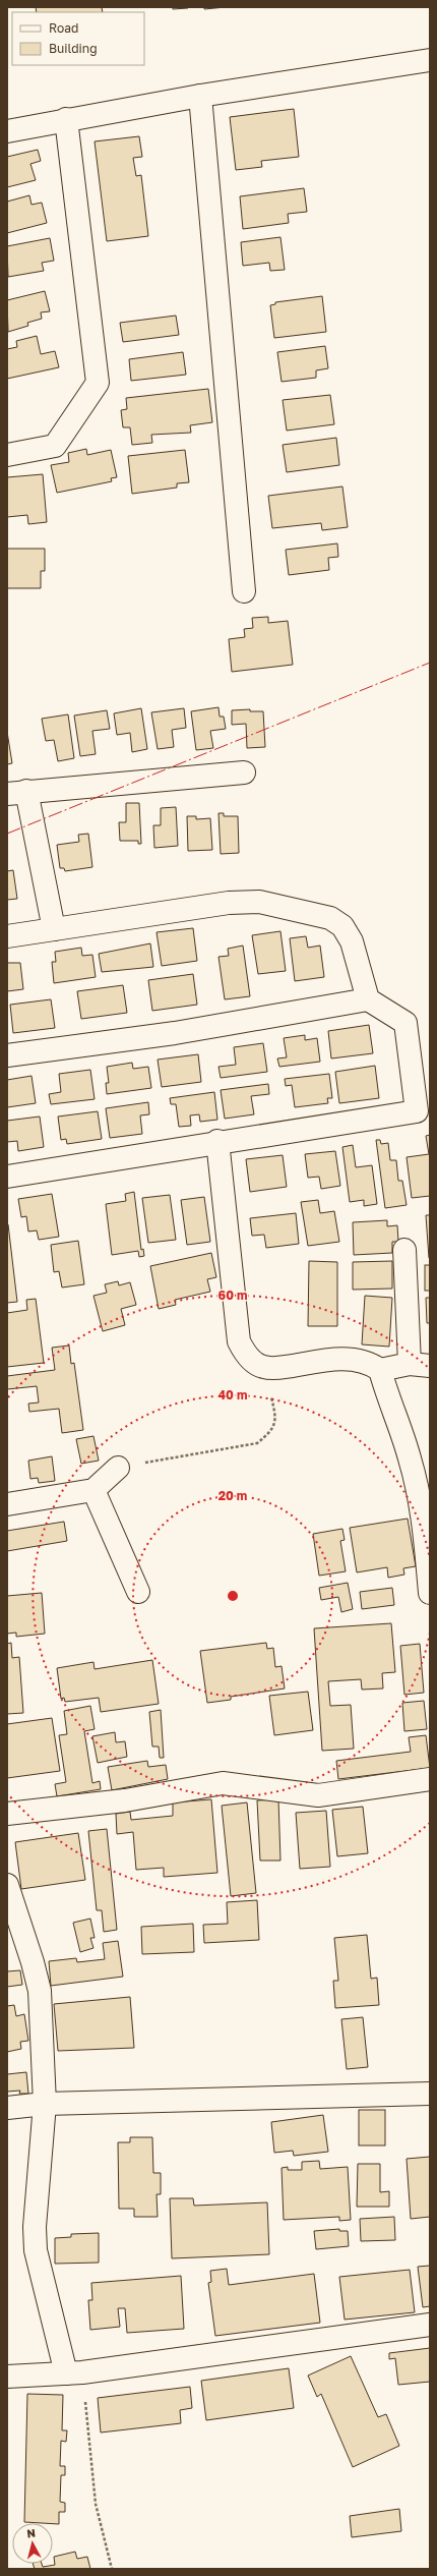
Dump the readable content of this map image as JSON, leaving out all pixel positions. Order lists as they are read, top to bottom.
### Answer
{
  "legend": ["Road", "Building"],
  "north": "top",
  "rings": ["60 m", "40 m", "20 m"]
}
